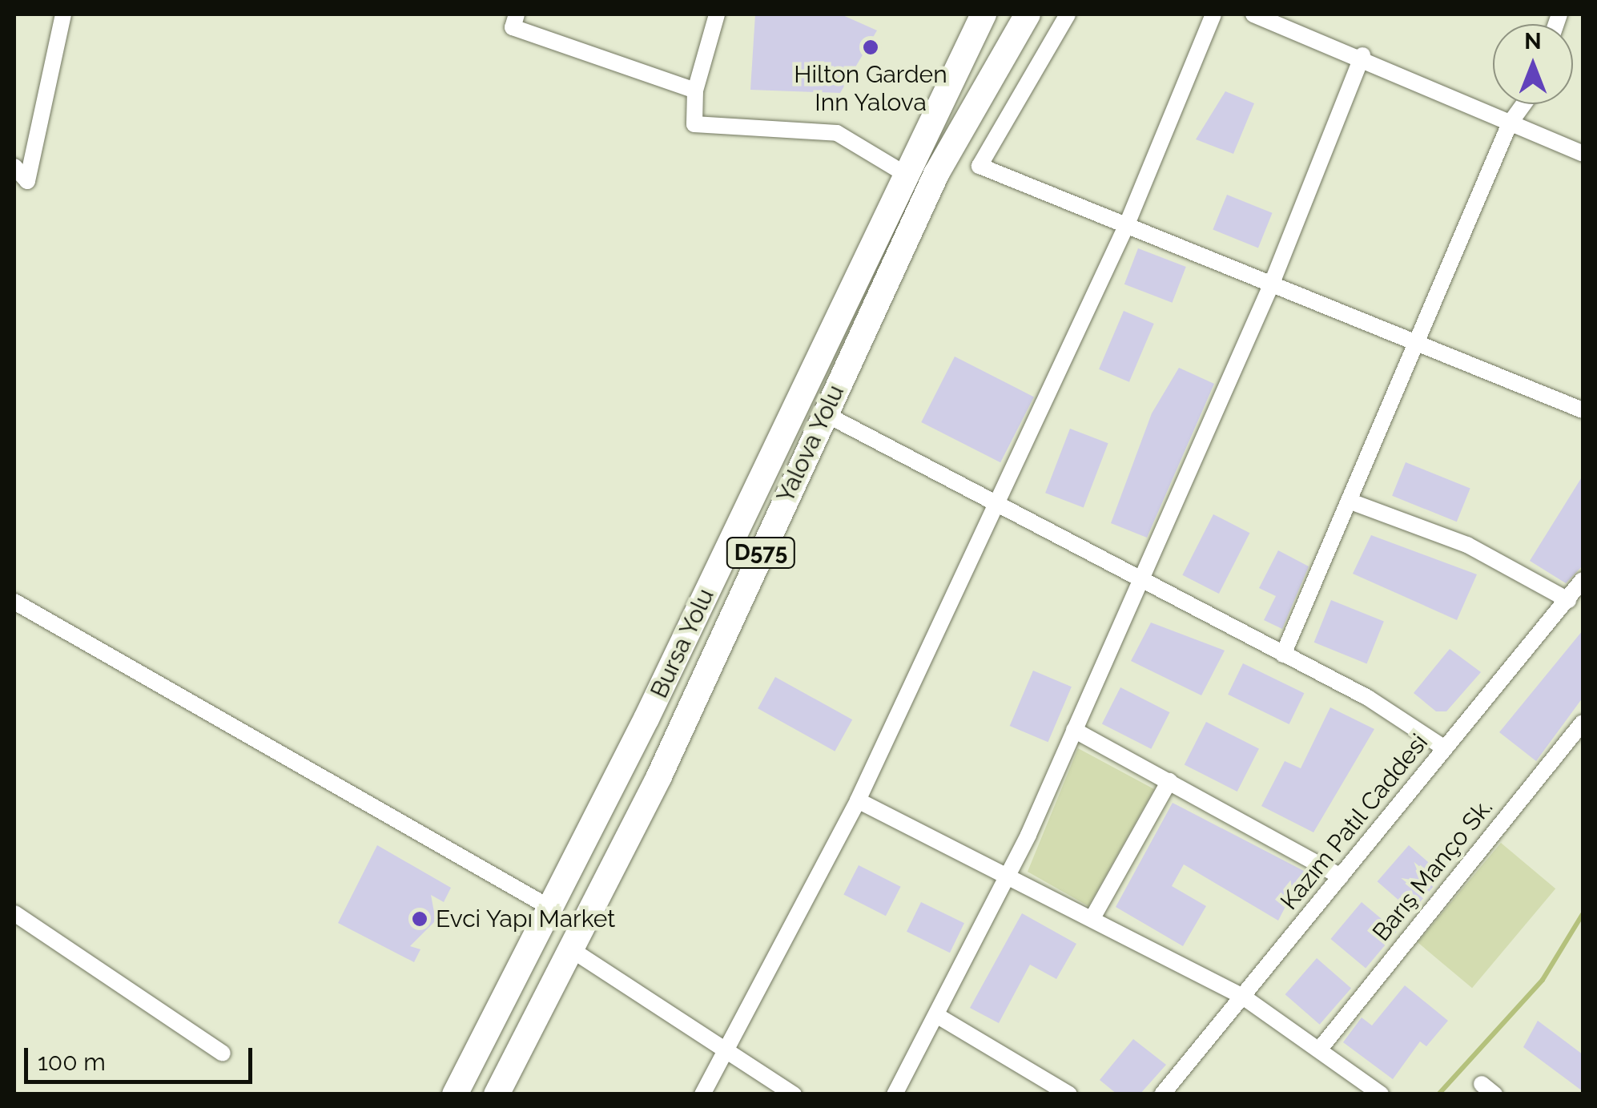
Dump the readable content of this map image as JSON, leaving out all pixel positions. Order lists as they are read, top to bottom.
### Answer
{
  "streets": {
    "highway": ["Yalova Yolu", "D575", "Bursa Yolu"],
    "street": ["Kazım Patıl Caddesi", "Barış Manço Sk."]
  },
  "places": ["Hilton Garden Inn Yalova", "Evci Yapı Market"],
  "scale_bar": "100 m",
  "north": "top"
}
